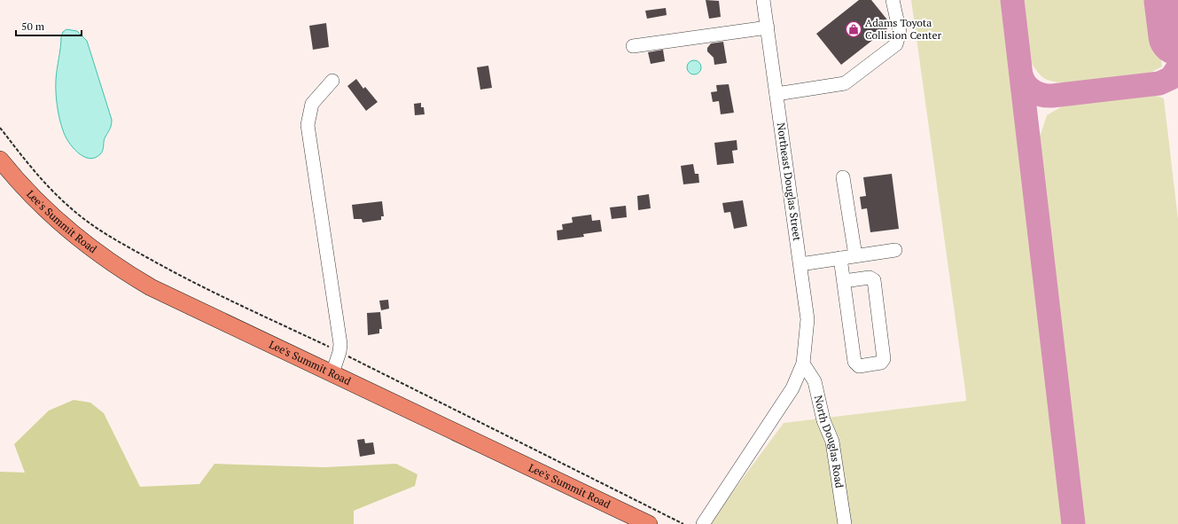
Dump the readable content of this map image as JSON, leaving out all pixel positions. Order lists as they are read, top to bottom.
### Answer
{
  "streets": {
    "main road": ["Lee's Summit Road"],
    "street": ["Northeast Douglas Street", "North Douglas Road"]
  },
  "crossings": [
    ["Northeast Douglas Street", "North Douglas Road"]
  ],
  "places": {
    "shop": ["Adams Toyota Collision Center"]
  },
  "scale_bar": "50 m"
}
